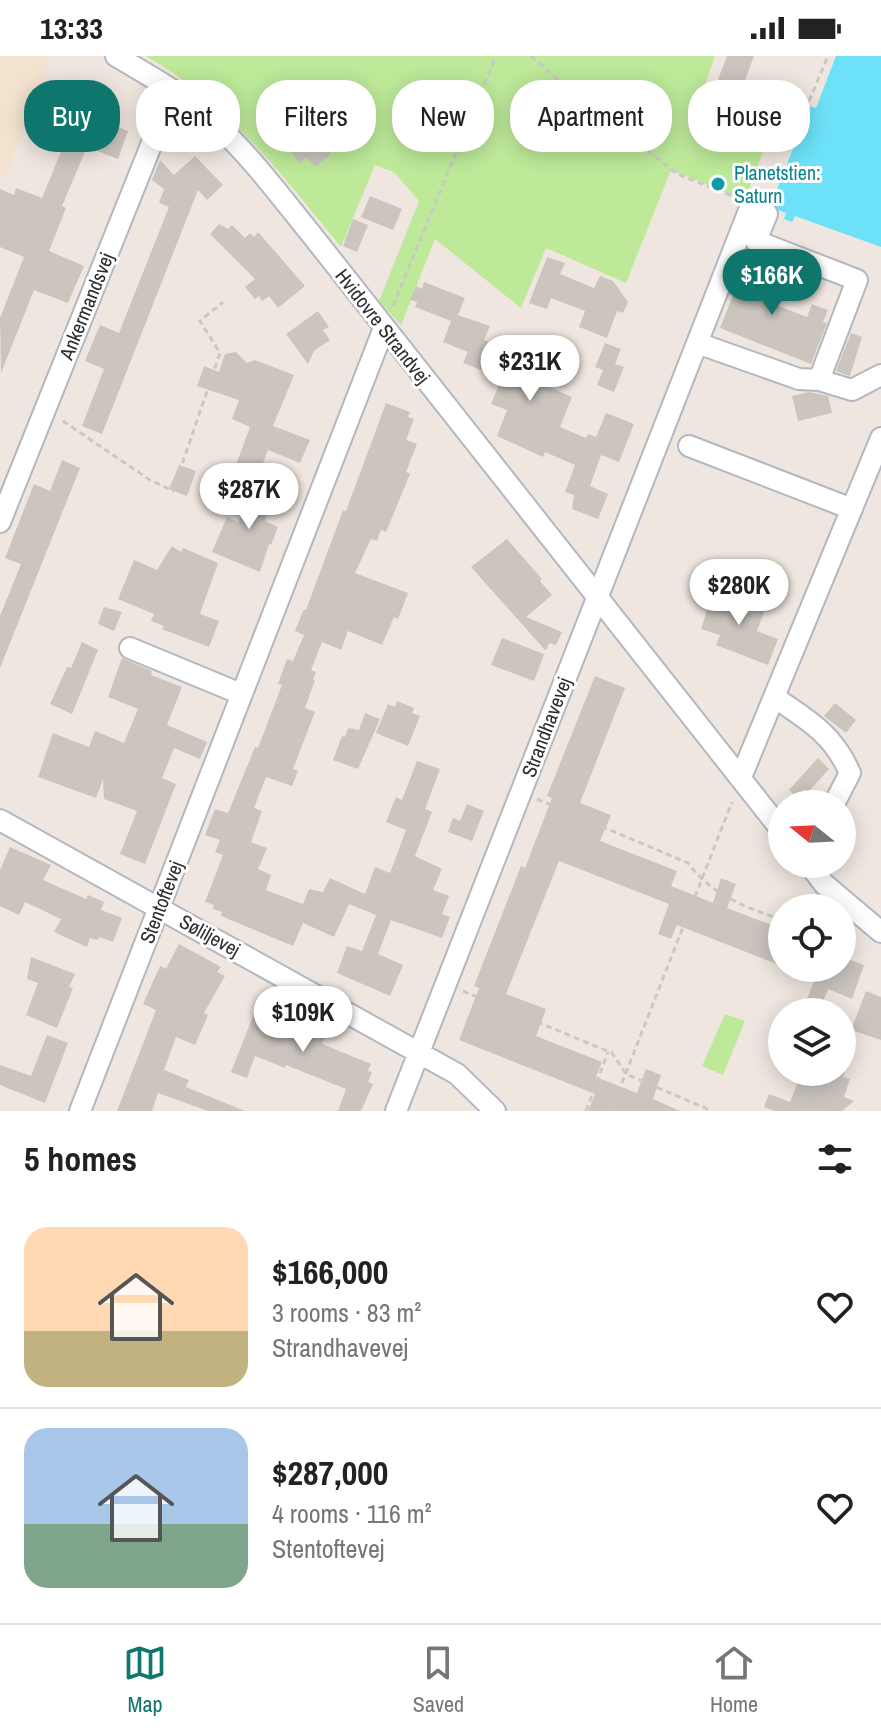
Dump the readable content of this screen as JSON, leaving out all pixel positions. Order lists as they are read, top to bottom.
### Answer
{
  "streets": {
    "street": [
      "Ankermandsvej",
      "Hvidovre Strandvej",
      "Strandhavevej",
      "Stentoftevej",
      "Søliljevej"
    ]
  },
  "crossings": [
    ["Hvidovre Strandvej", "Strandhavevej"],
    ["Hvidovre Strandvej", "Stentoftevej"],
    ["Strandhavevej", "Søliljevej"],
    ["Stentoftevej", "Søliljevej"]
  ],
  "places": ["Planetstien: Saturn"],
  "north": "left",
  "page": {
    "status": "13:33",
    "chip": [
      "Buy",
      "Rent",
      "Filters",
      "New",
      "Apartment",
      "House"
    ],
    "price": [
      "$166K",
      "$231K",
      "$287K",
      "$280K",
      "$109K"
    ],
    "heading": "5 homes",
    "list": [
      {
        "name": "$166,000",
        "note": "3 rooms · 83 m² · Strandhavevej"
      },
      {
        "name": "$287,000",
        "note": "4 rooms · 116 m² · Stentoftevej"
      }
    ],
    "tabs": ["Map", "Saved", "Home"]
  }
}
